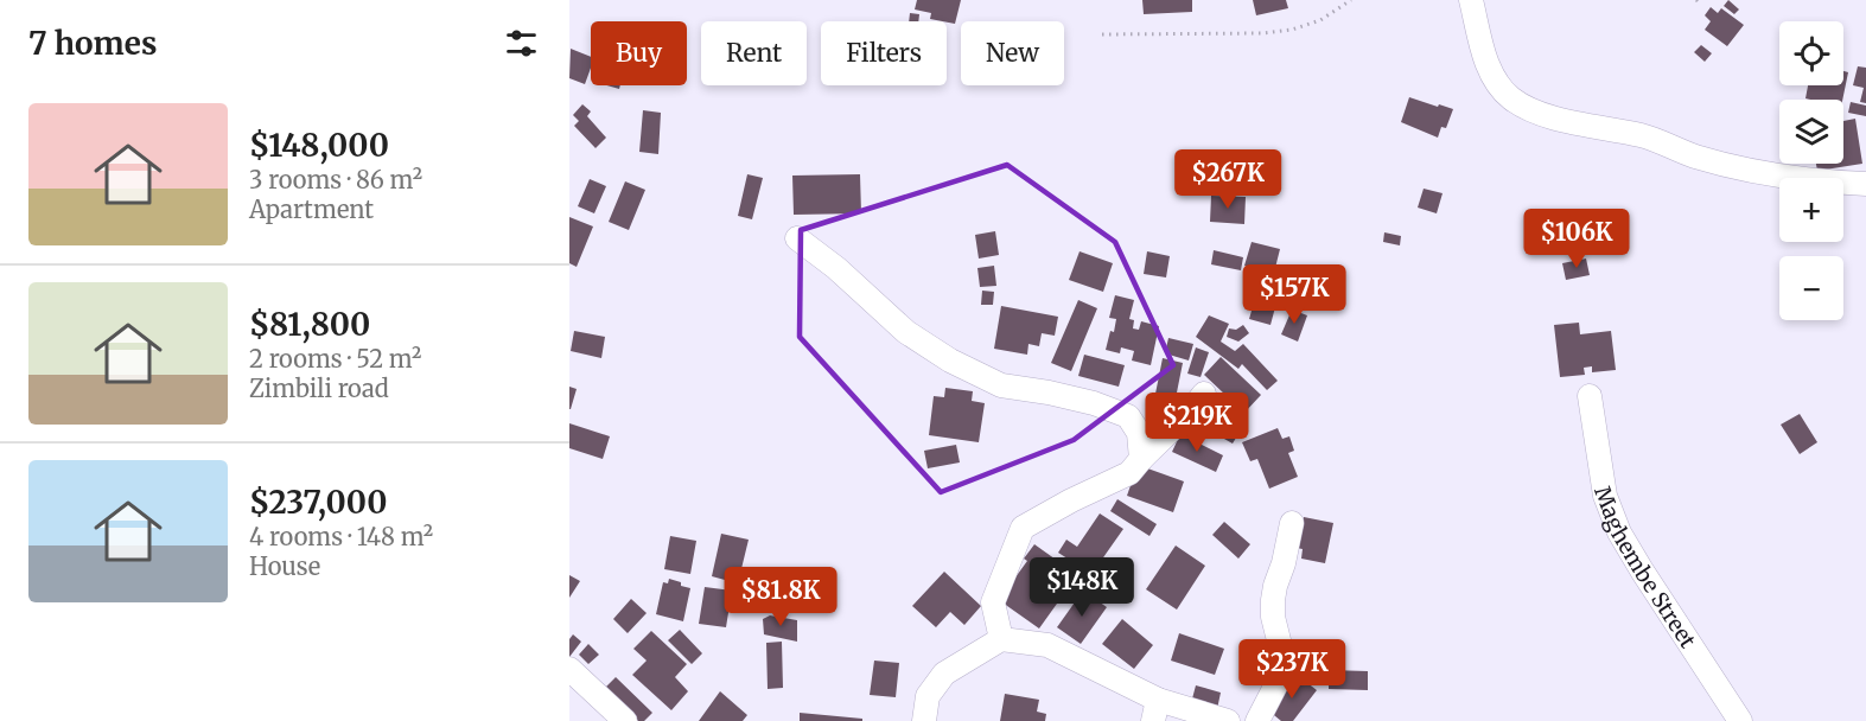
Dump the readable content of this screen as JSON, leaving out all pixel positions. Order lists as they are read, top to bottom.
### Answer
{
  "streets": {
    "street": ["Maghembe Street"]
  },
  "page": {
    "heading": "7 homes",
    "map_buttons": ["+", "−"],
    "chip": [
      "Buy",
      "Rent",
      "Filters",
      "New"
    ],
    "list": [
      {
        "name": "$148,000",
        "note": "3 rooms · 86 m² · Apartment"
      },
      {
        "name": "$81,800",
        "note": "2 rooms · 52 m² · Zimbili road"
      },
      {
        "name": "$237,000",
        "note": "4 rooms · 148 m² · House"
      }
    ],
    "price": [
      "$267K",
      "$106K",
      "$157K",
      "$219K",
      "$148K",
      "$81.8K",
      "$237K"
    ]
  }
}
